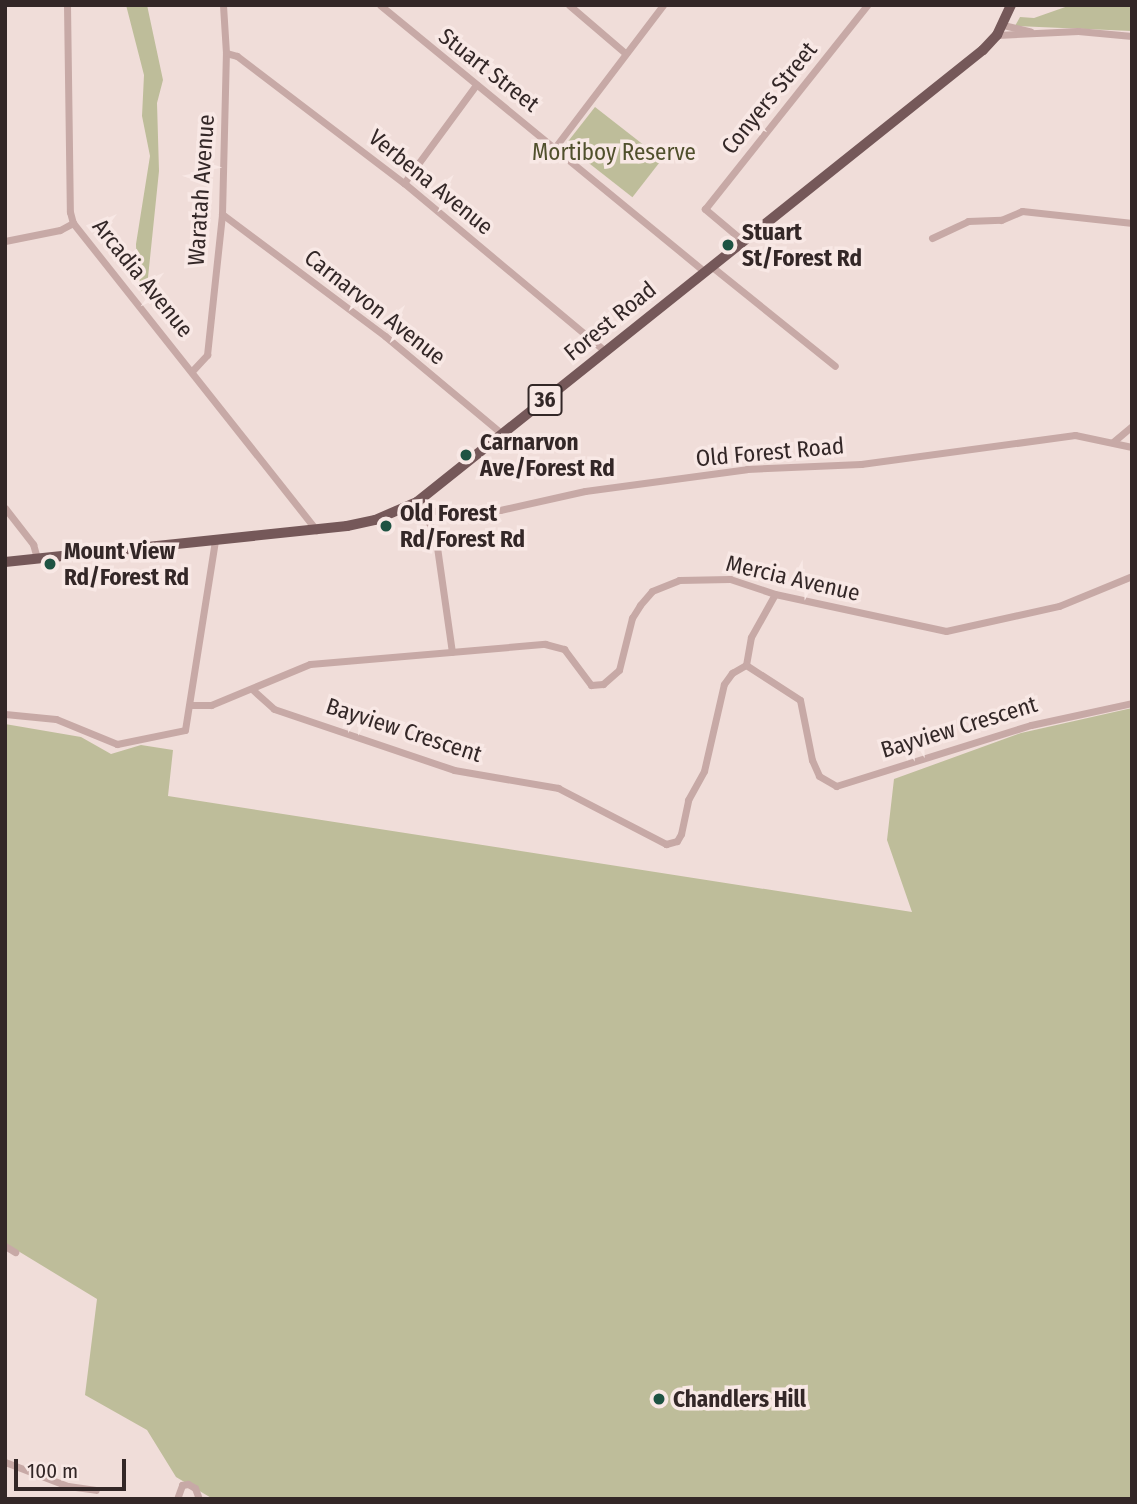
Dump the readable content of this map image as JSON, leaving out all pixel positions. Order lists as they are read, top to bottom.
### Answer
{
  "streets": {
    "main road": ["Forest Road", "36"],
    "street": [
      "Stuart Street",
      "Conyers Street",
      "Verbena Avenue",
      "Waratah Avenue",
      "Arcadia Avenue",
      "Carnarvon Avenue",
      "Old Forest Road",
      "Mercia Avenue",
      "Bayview Crescent"
    ]
  },
  "crossings": [
    ["Stuart Street", "Forest Road"],
    ["Conyers Street", "Forest Road"],
    ["Verbena Avenue", "Waratah Avenue"],
    ["Verbena Avenue", "Forest Road"],
    ["Waratah Avenue", "Arcadia Avenue"],
    ["Waratah Avenue", "Carnarvon Avenue"],
    ["Arcadia Avenue", "Forest Road"],
    ["Carnarvon Avenue", "Forest Road"],
    ["Mercia Avenue", "Bayview Crescent"]
  ],
  "parks": ["Mortiboy Reserve"],
  "places": [
    "Stuart St/Forest Rd",
    "Carnarvon Ave/Forest Rd",
    "Old Forest Rd/Forest Rd",
    "Mount View Rd/Forest Rd",
    "Chandlers Hill"
  ],
  "scale_bar": "100 m"
}
